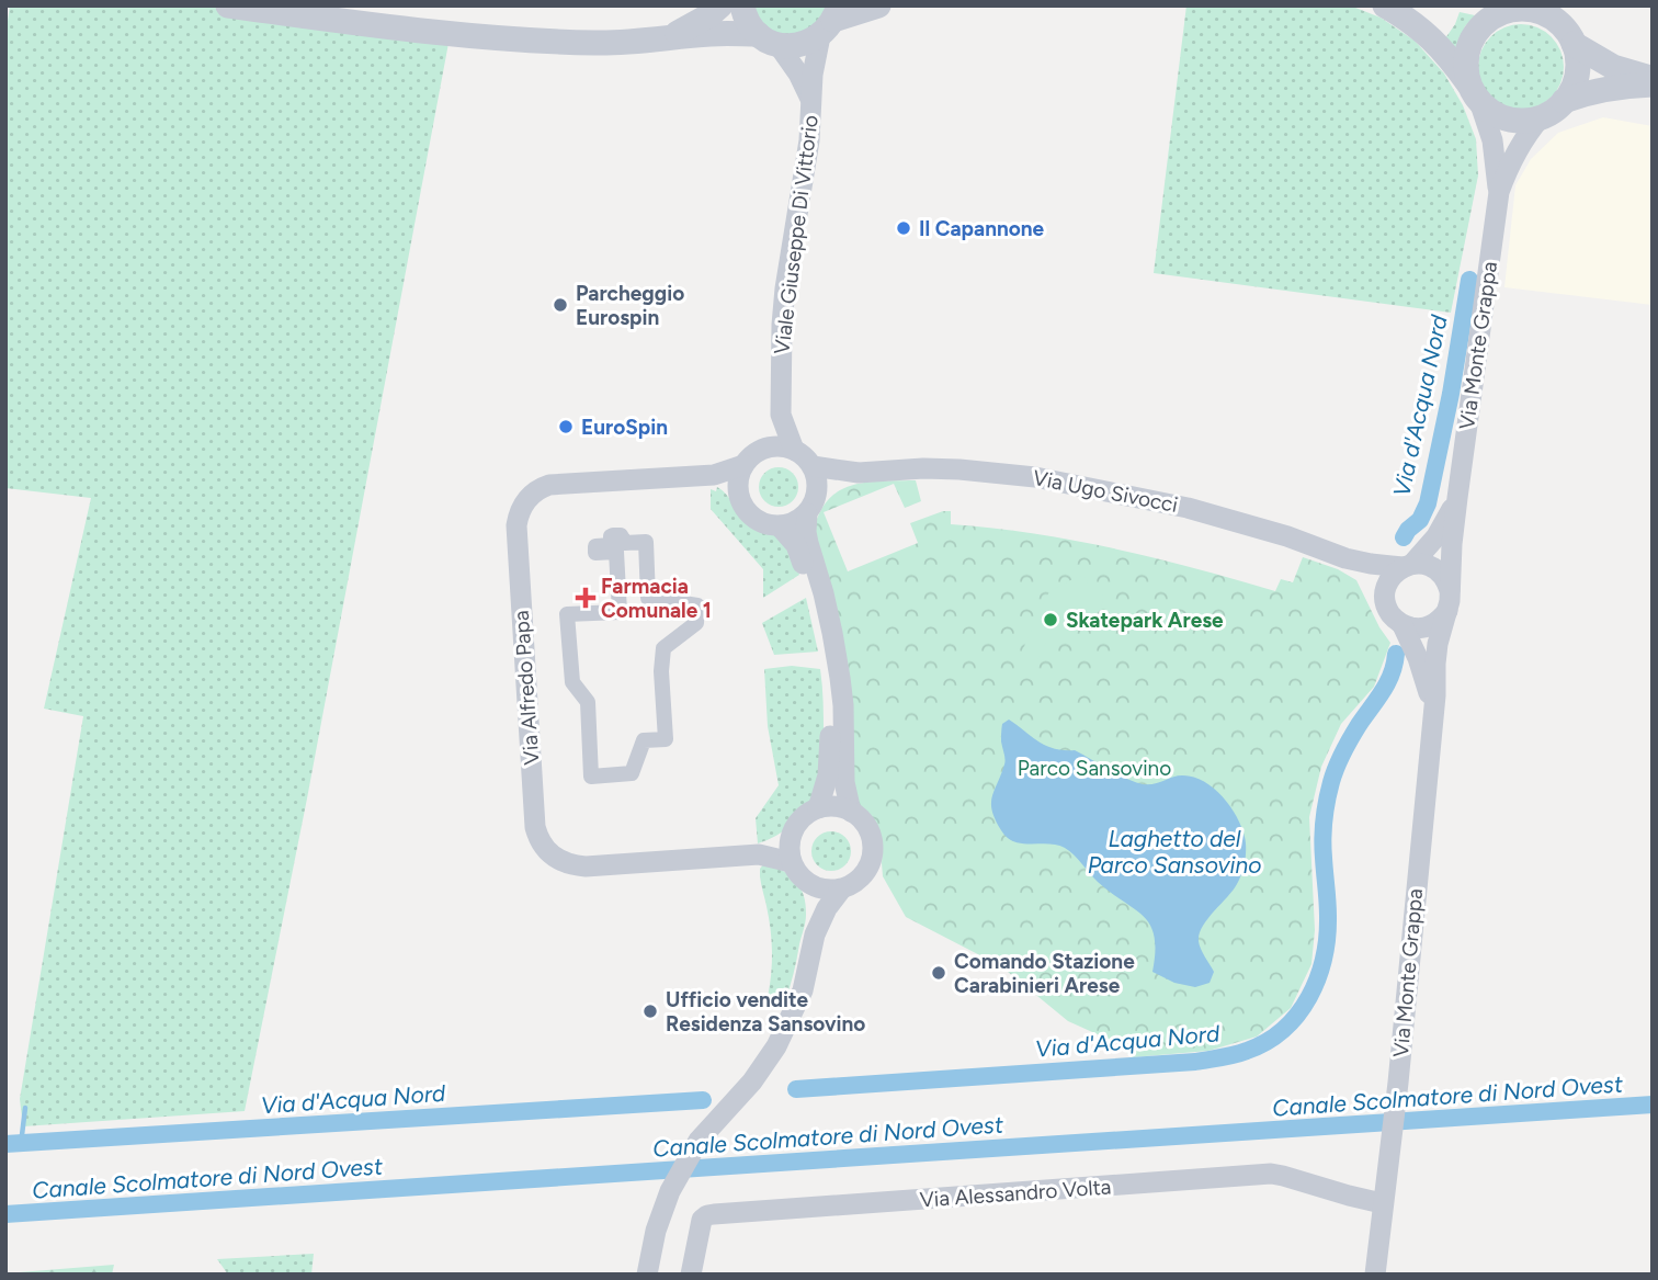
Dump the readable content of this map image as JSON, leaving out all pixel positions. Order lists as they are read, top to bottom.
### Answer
{
  "streets": {
    "street": [
      "Viale Giuseppe Di Vittorio",
      "Via Monte Grappa",
      "Via Ugo Sivocci",
      "Via Alfredo Papa",
      "Via Alessandro Volta"
    ]
  },
  "crossings": [
    ["Viale Giuseppe Di Vittorio", "Via Ugo Sivocci"],
    ["Viale Giuseppe Di Vittorio", "Via Alfredo Papa"],
    ["Via Monte Grappa", "Via Ugo Sivocci"],
    ["Via Monte Grappa", "Via Alessandro Volta"],
    ["Via Ugo Sivocci", "Via Alfredo Papa"]
  ],
  "water": ["Via d'Acqua Nord", "Laghetto del Parco Sansovino", "Canale Scolmatore di Nord Ovest"],
  "parks": ["Parco Sansovino"],
  "places": {
    "other": [
      "Il Capannone",
      "Parcheggio Eurospin",
      "EuroSpin",
      "Skatepark Arese",
      "Comando Stazione Carabinieri Arese",
      "Ufficio vendite Residenza Sansovino"
    ],
    "health": ["Farmacia Comunale 1"]
  }
}
